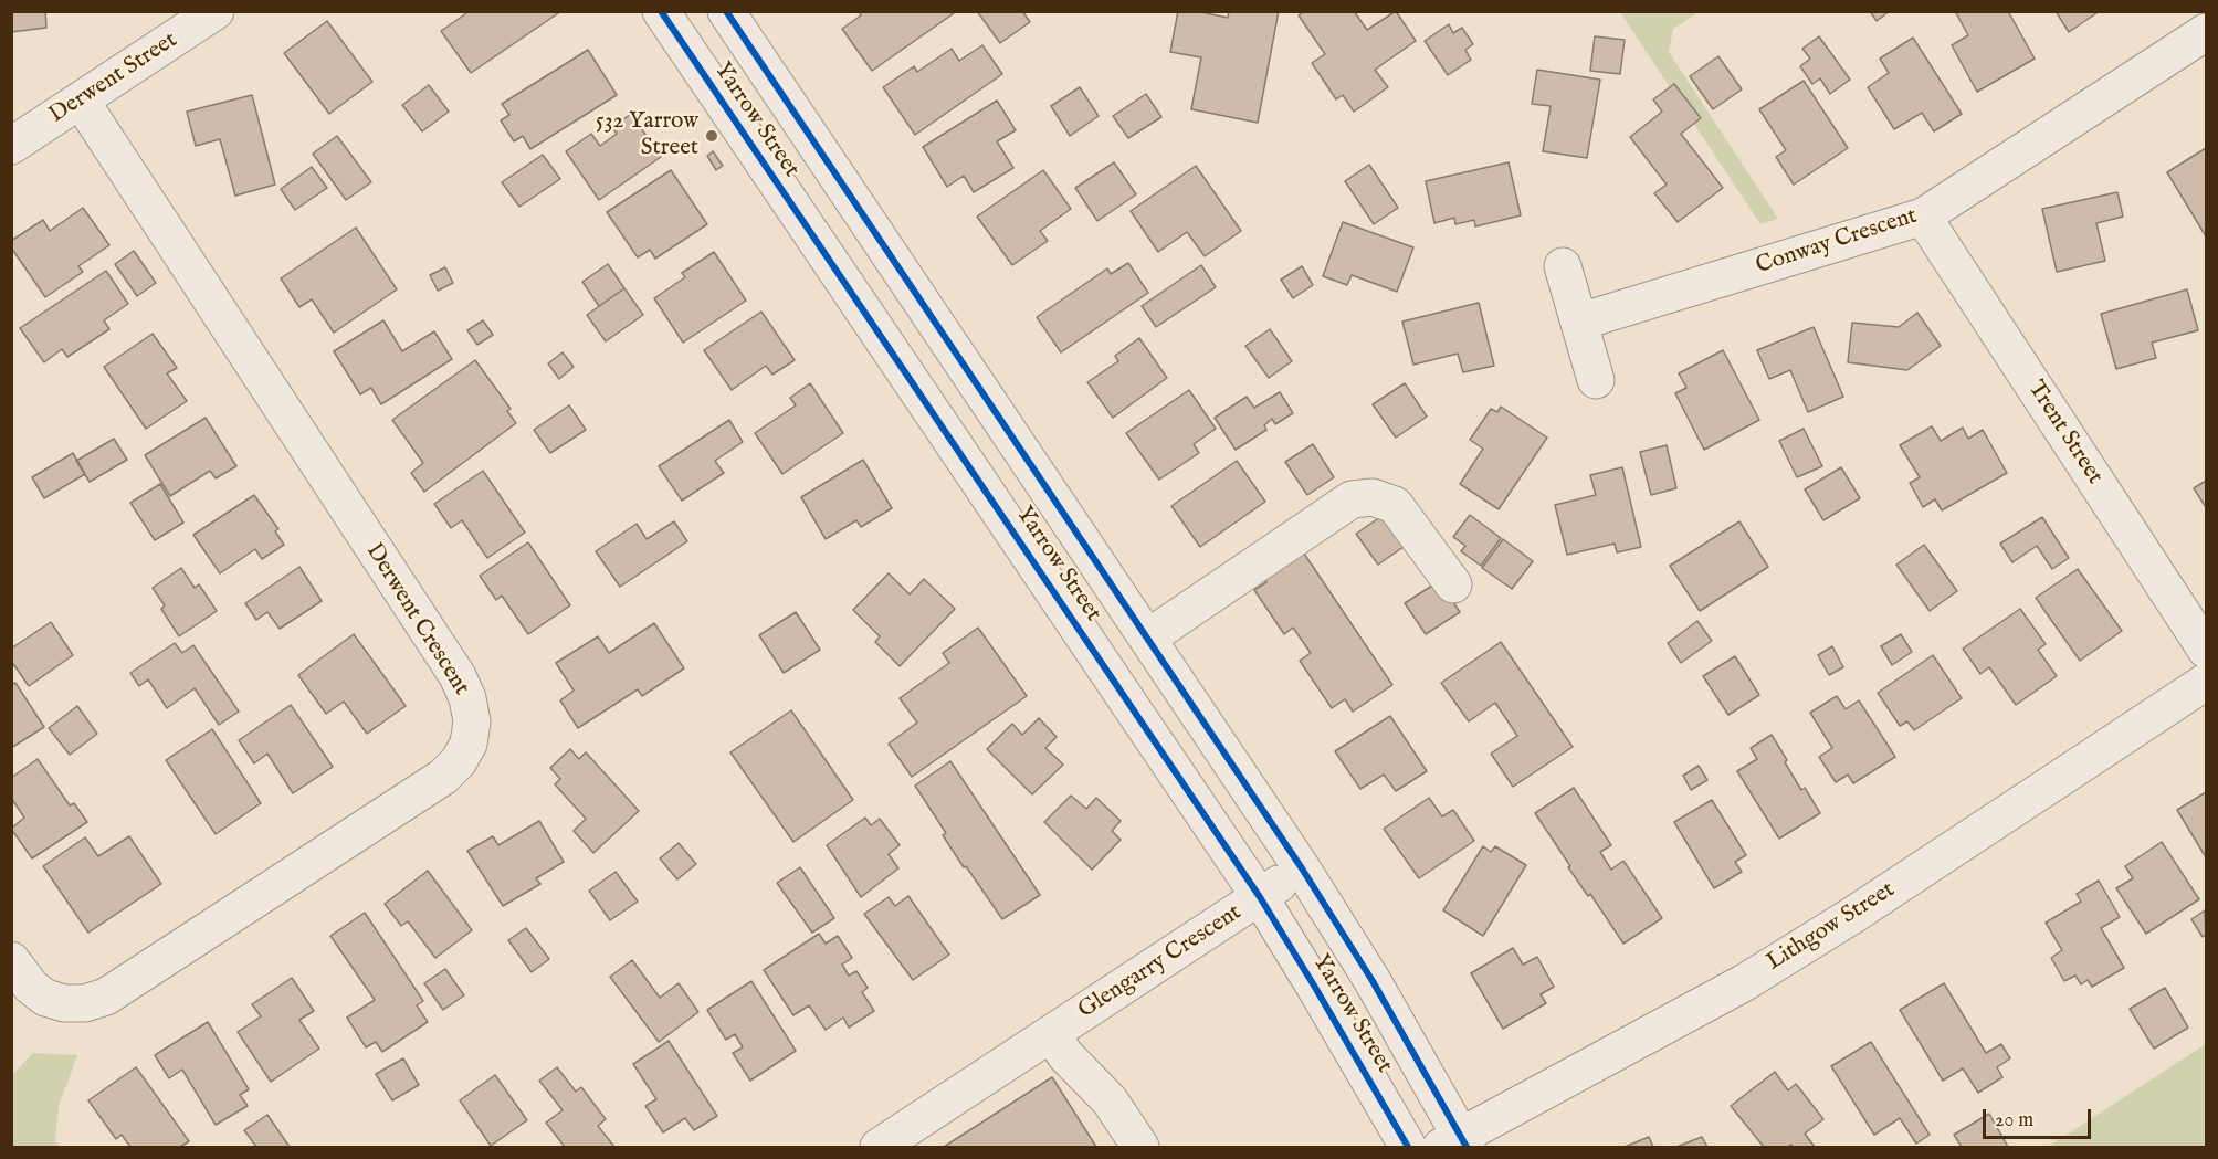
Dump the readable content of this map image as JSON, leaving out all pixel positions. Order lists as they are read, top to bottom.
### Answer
{
  "streets": {
    "street": [
      "Derwent Street",
      "Yarrow Street",
      "Conway Crescent",
      "Trent Street",
      "Derwent Crescent",
      "Lithgow Street",
      "Glengarry Crescent"
    ]
  },
  "crossings": [
    ["Derwent Street", "Derwent Crescent"],
    ["Yarrow Street", "Lithgow Street"],
    ["Yarrow Street", "Glengarry Crescent"],
    ["Conway Crescent", "Trent Street"]
  ],
  "places": ["532 Yarrow Street"],
  "scale_bar": "20 m"
}
